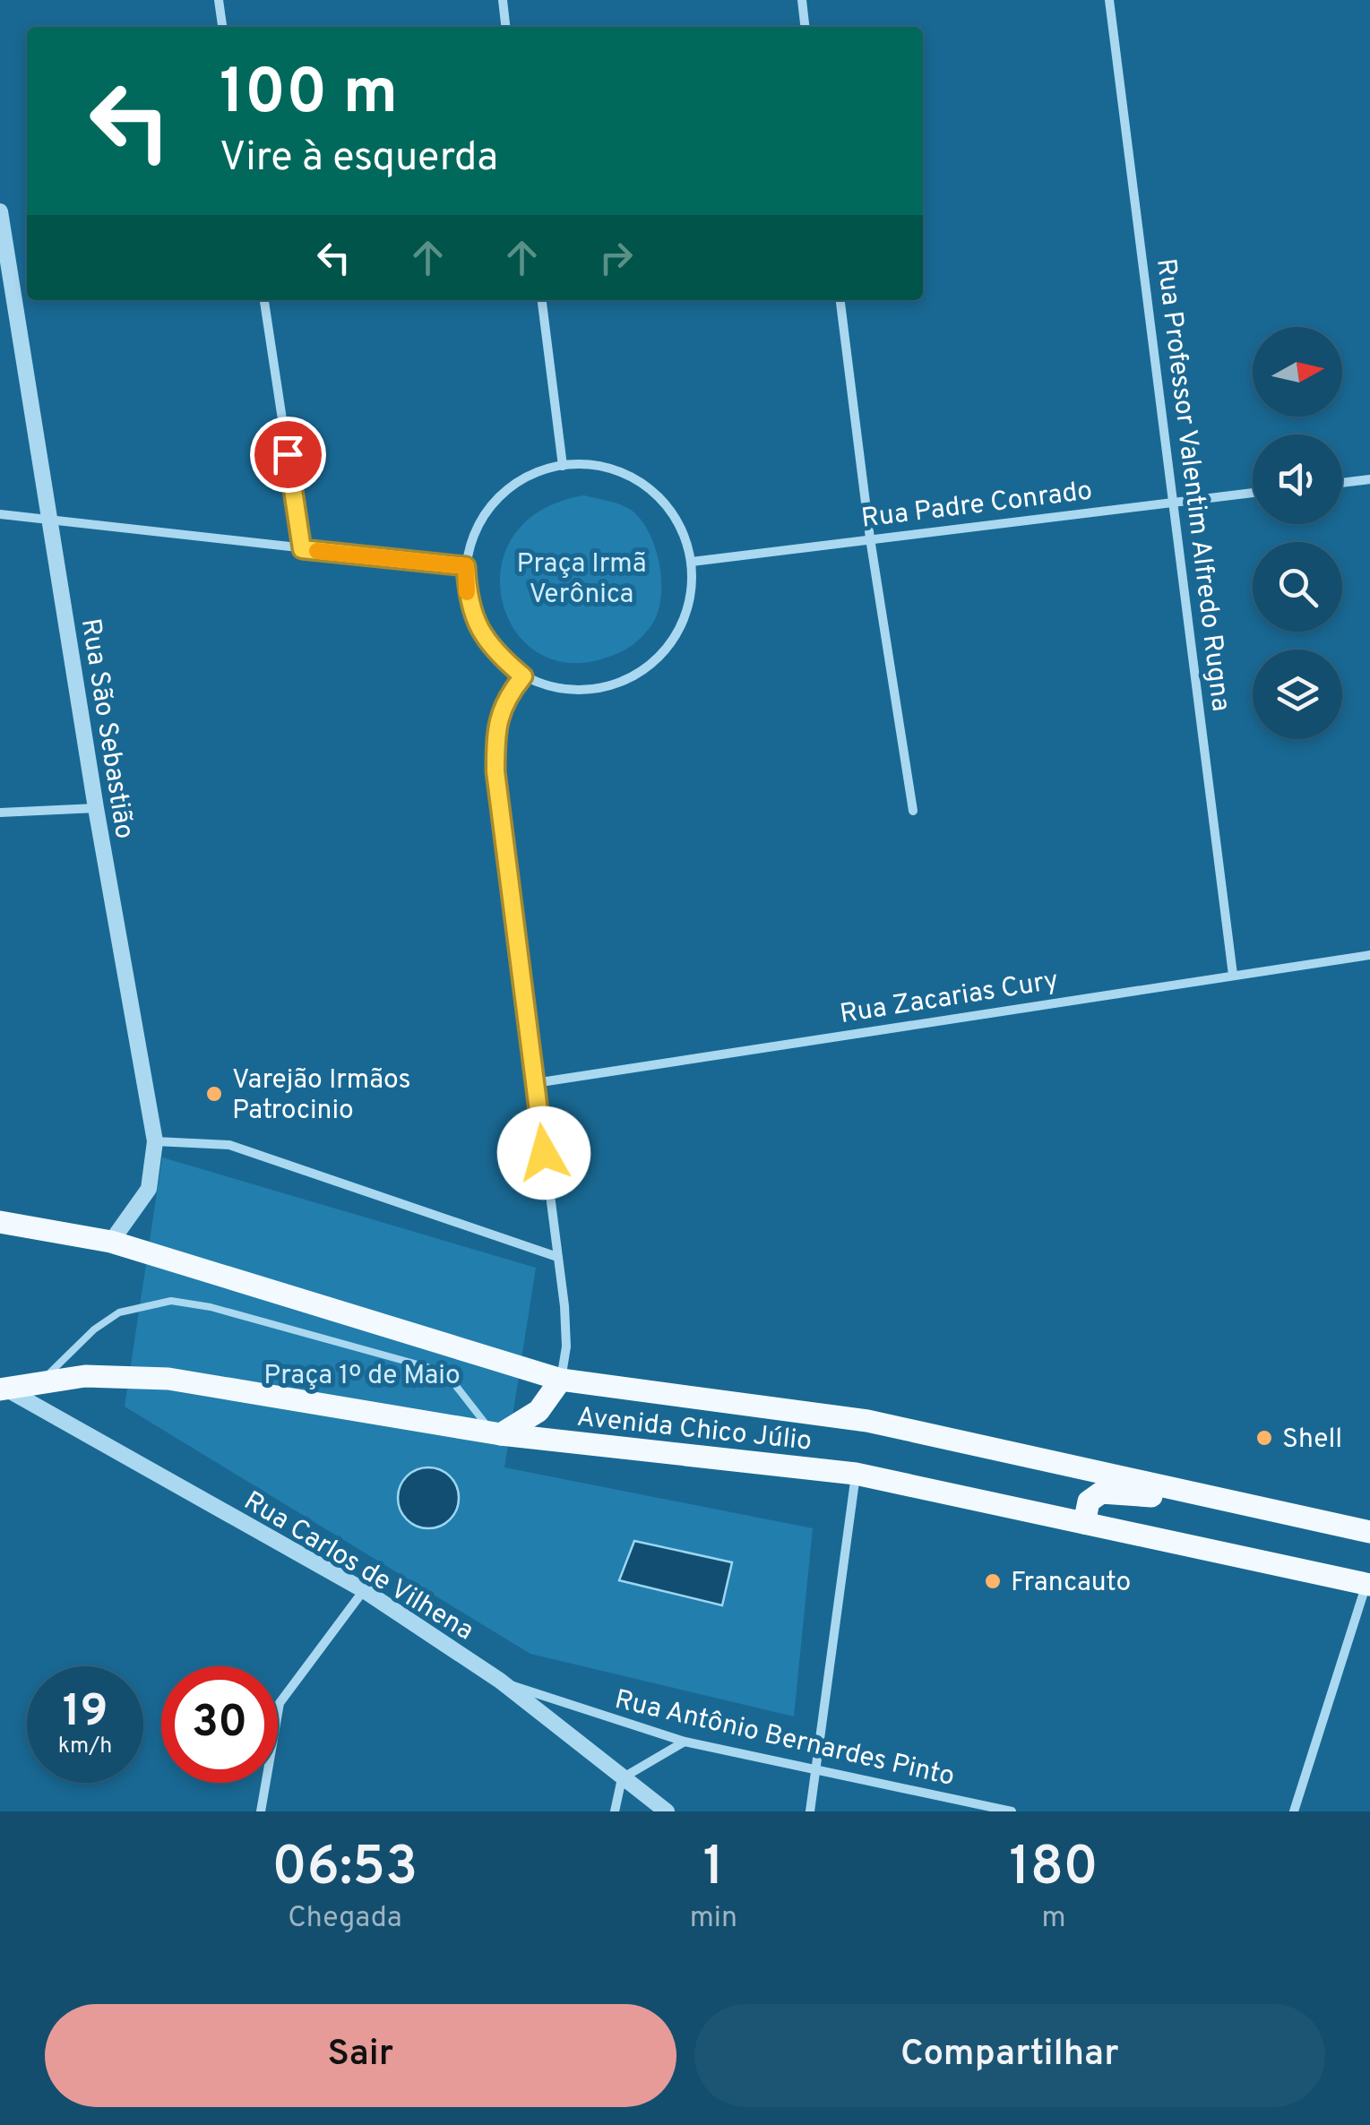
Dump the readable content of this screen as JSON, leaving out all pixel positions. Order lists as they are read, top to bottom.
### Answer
{
  "streets": {
    "main road": ["Avenida Chico Júlio"],
    "street": [
      "Rua Professor Valentim Alfredo Rugna",
      "Rua Padre Conrado",
      "Rua São Sebastião",
      "Rua Zacarias Cury",
      "Rua Carlos de Vilhena",
      "Rua Antônio Bernardes Pinto"
    ]
  },
  "crossings": [
    ["Rua Professor Valentim Alfredo Rugna", "Rua Padre Conrado"],
    ["Rua Professor Valentim Alfredo Rugna", "Rua Zacarias Cury"],
    ["Rua São Sebastião", "Avenida Chico Júlio"],
    ["Avenida Chico Júlio", "Rua Carlos de Vilhena"],
    ["Rua Carlos de Vilhena", "Rua Antônio Bernardes Pinto"]
  ],
  "parks": ["Praça Irmã Verônica", "Praça 1º de Maio"],
  "places": ["Varejão Irmãos Patrocinio", "Shell", "Francauto"],
  "north": "right",
  "page": {
    "turn": ["100 m", "Vire à esquerda"],
    "speed": "19 km/h",
    "limit": "30",
    "eta": [
      "06:53",
      "Chegada",
      "1",
      "min",
      "180",
      "m"
    ],
    "buttons": ["Sair", "Compartilhar"]
  }
}
